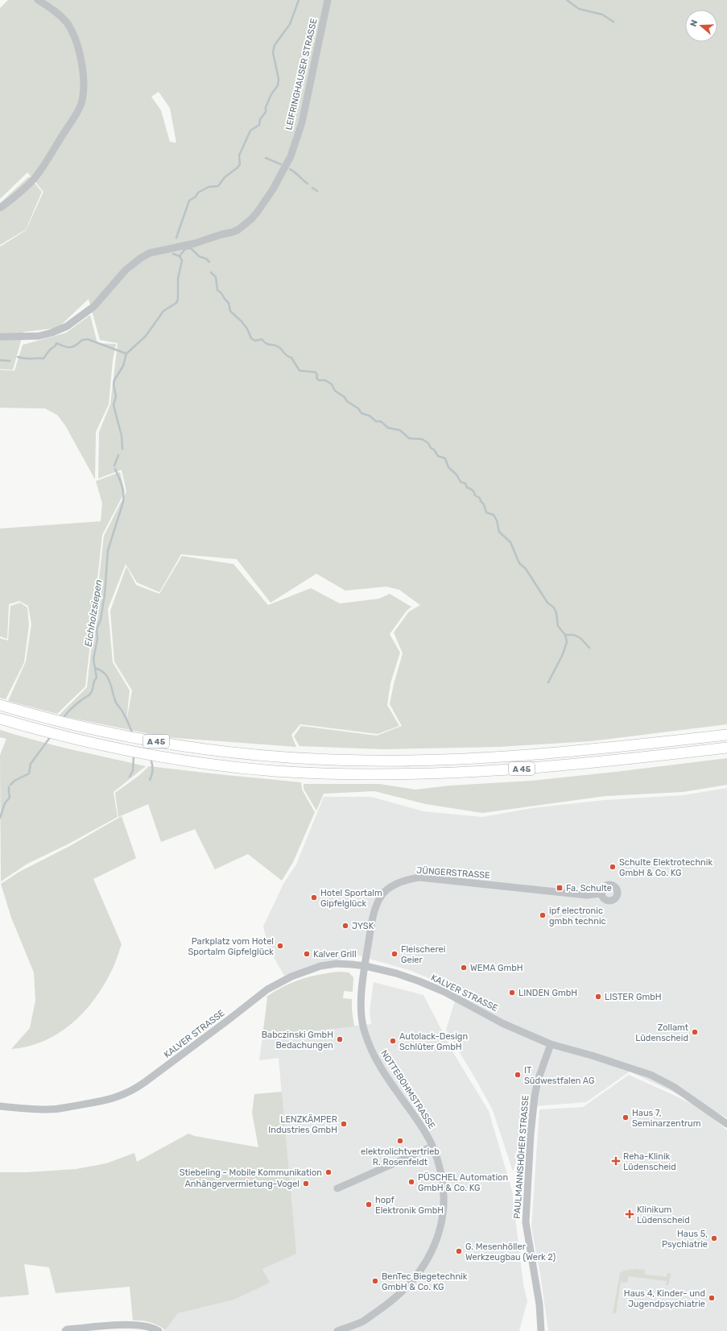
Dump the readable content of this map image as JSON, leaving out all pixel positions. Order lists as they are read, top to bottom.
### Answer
{
  "streets": {
    "highway": ["A 45"],
    "street": [
      "LEIFRINGHAUSER STRASSE",
      "JÜNGERSTRASSE",
      "KALVER STRASSE",
      "NOTTEBOHMSTRASSE",
      "PAULMANNSHÖHER STRASSE"
    ]
  },
  "crossings": [
    ["JÜNGERSTRASSE", "KALVER STRASSE"],
    ["JÜNGERSTRASSE", "NOTTEBOHMSTRASSE"],
    ["KALVER STRASSE", "NOTTEBOHMSTRASSE"],
    ["KALVER STRASSE", "PAULMANNSHÖHER STRASSE"]
  ],
  "water": ["Eichholzsiepen"],
  "places": {
    "other": [
      "Schulte Elektrotechnik GmbH & Co. KG",
      "Hotel Sportalm Gipfelglück",
      "ipf electronic gmbh technic",
      "JYSK",
      "Parkplatz vom Hotel Sportalm Gipfelglück",
      "Kalver Grill",
      "Fleischerei Geier",
      "WEMA GmbH",
      "LINDEN GmbH",
      "LISTER GmbH",
      "Zollamt Lüdenscheid",
      "Babczinski GmbH Bedachungen",
      "Autolack-Design Schlüter GmbH",
      "IT Südwestfalen AG",
      "Haus 7, Seminarzentrum",
      "LENZKÄMPER Industries GmbH",
      "elektrolichtvertrieb R. Rosenfeldt",
      "Stiebeling - Mobile Kommunikation",
      "PÜSCHEL Automation GmbH & Co. KG",
      "Anhängervermietung-Vogel",
      "hopf Elektronik GmbH",
      "Haus 5, Psychiatrie",
      "G. Mesenhöller Werkzeugbau (Werk 2)",
      "BenTec Biegetechnik GmbH & Co. KG",
      "Haus 4, Kinder- und Jugendpsychiatrie"
    ],
    "transit": ["Fa. Schulte"],
    "health": ["Reha-Klinik Lüdenscheid", "Klinikum Lüdenscheid"]
  },
  "north": "left"
}
